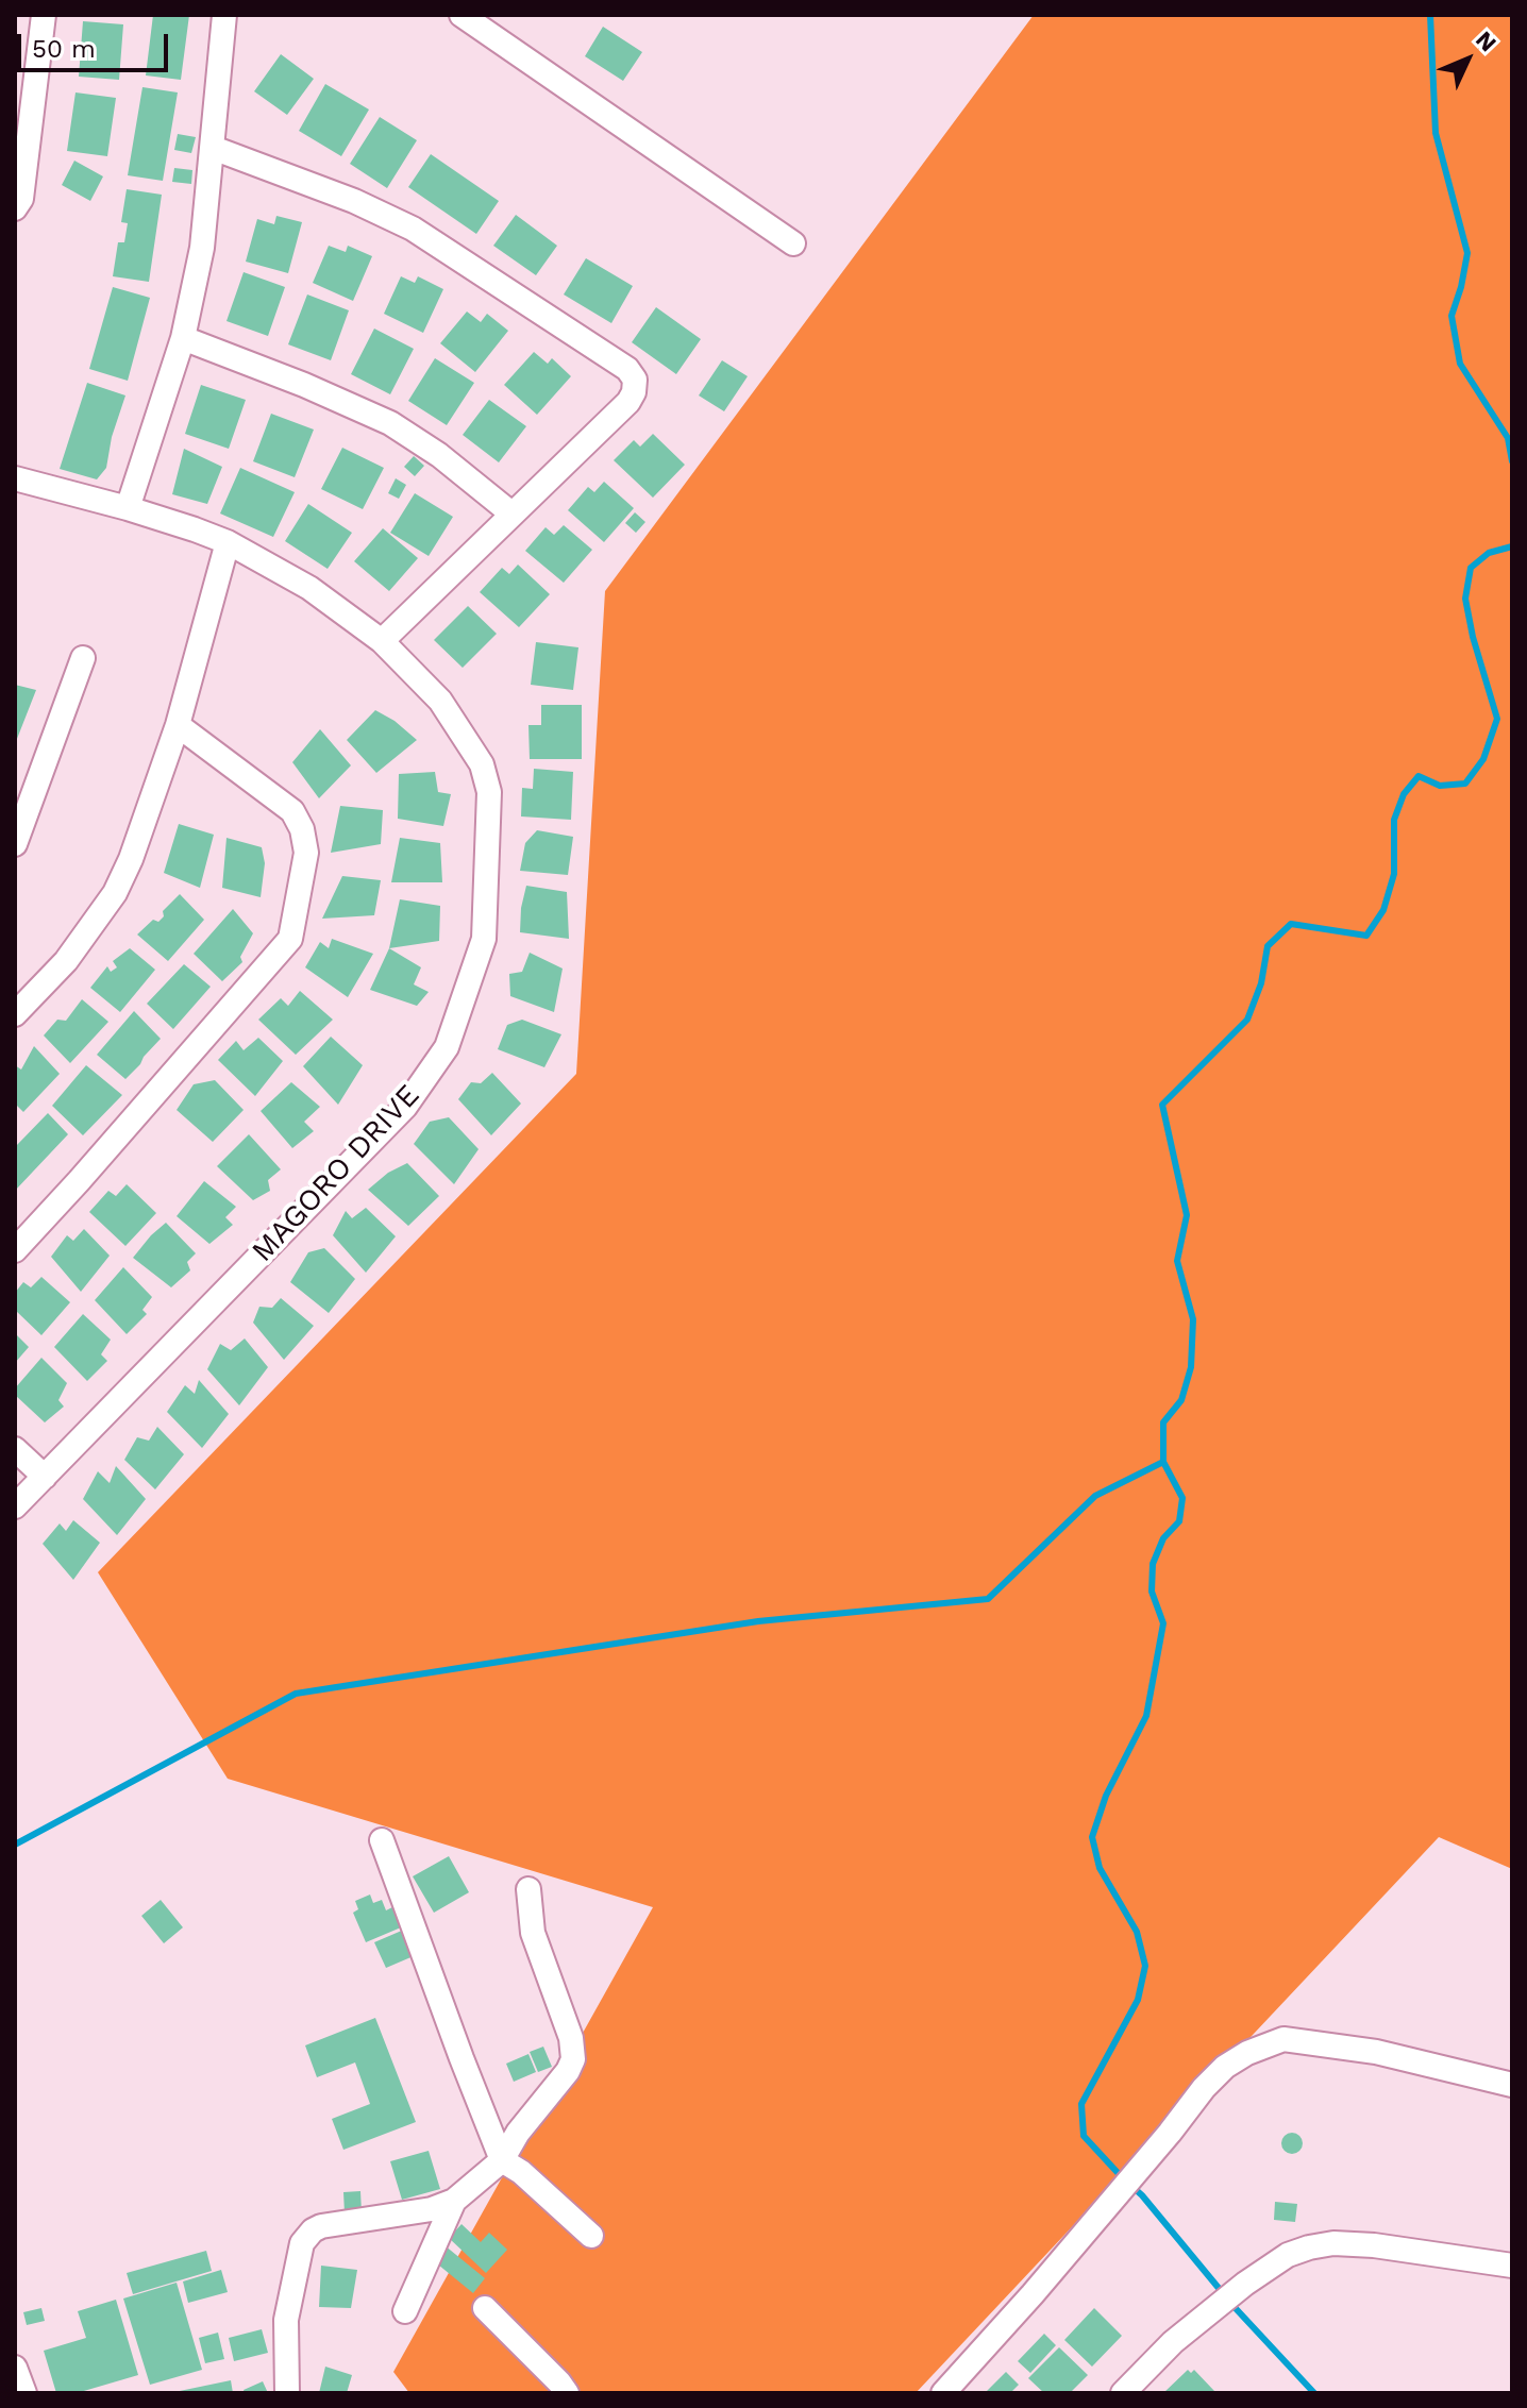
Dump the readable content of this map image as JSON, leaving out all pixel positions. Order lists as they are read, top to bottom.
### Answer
{
  "streets": {
    "street": ["MAGORO DRIVE"]
  },
  "scale_bar": "50 m",
  "north": "top right"
}
